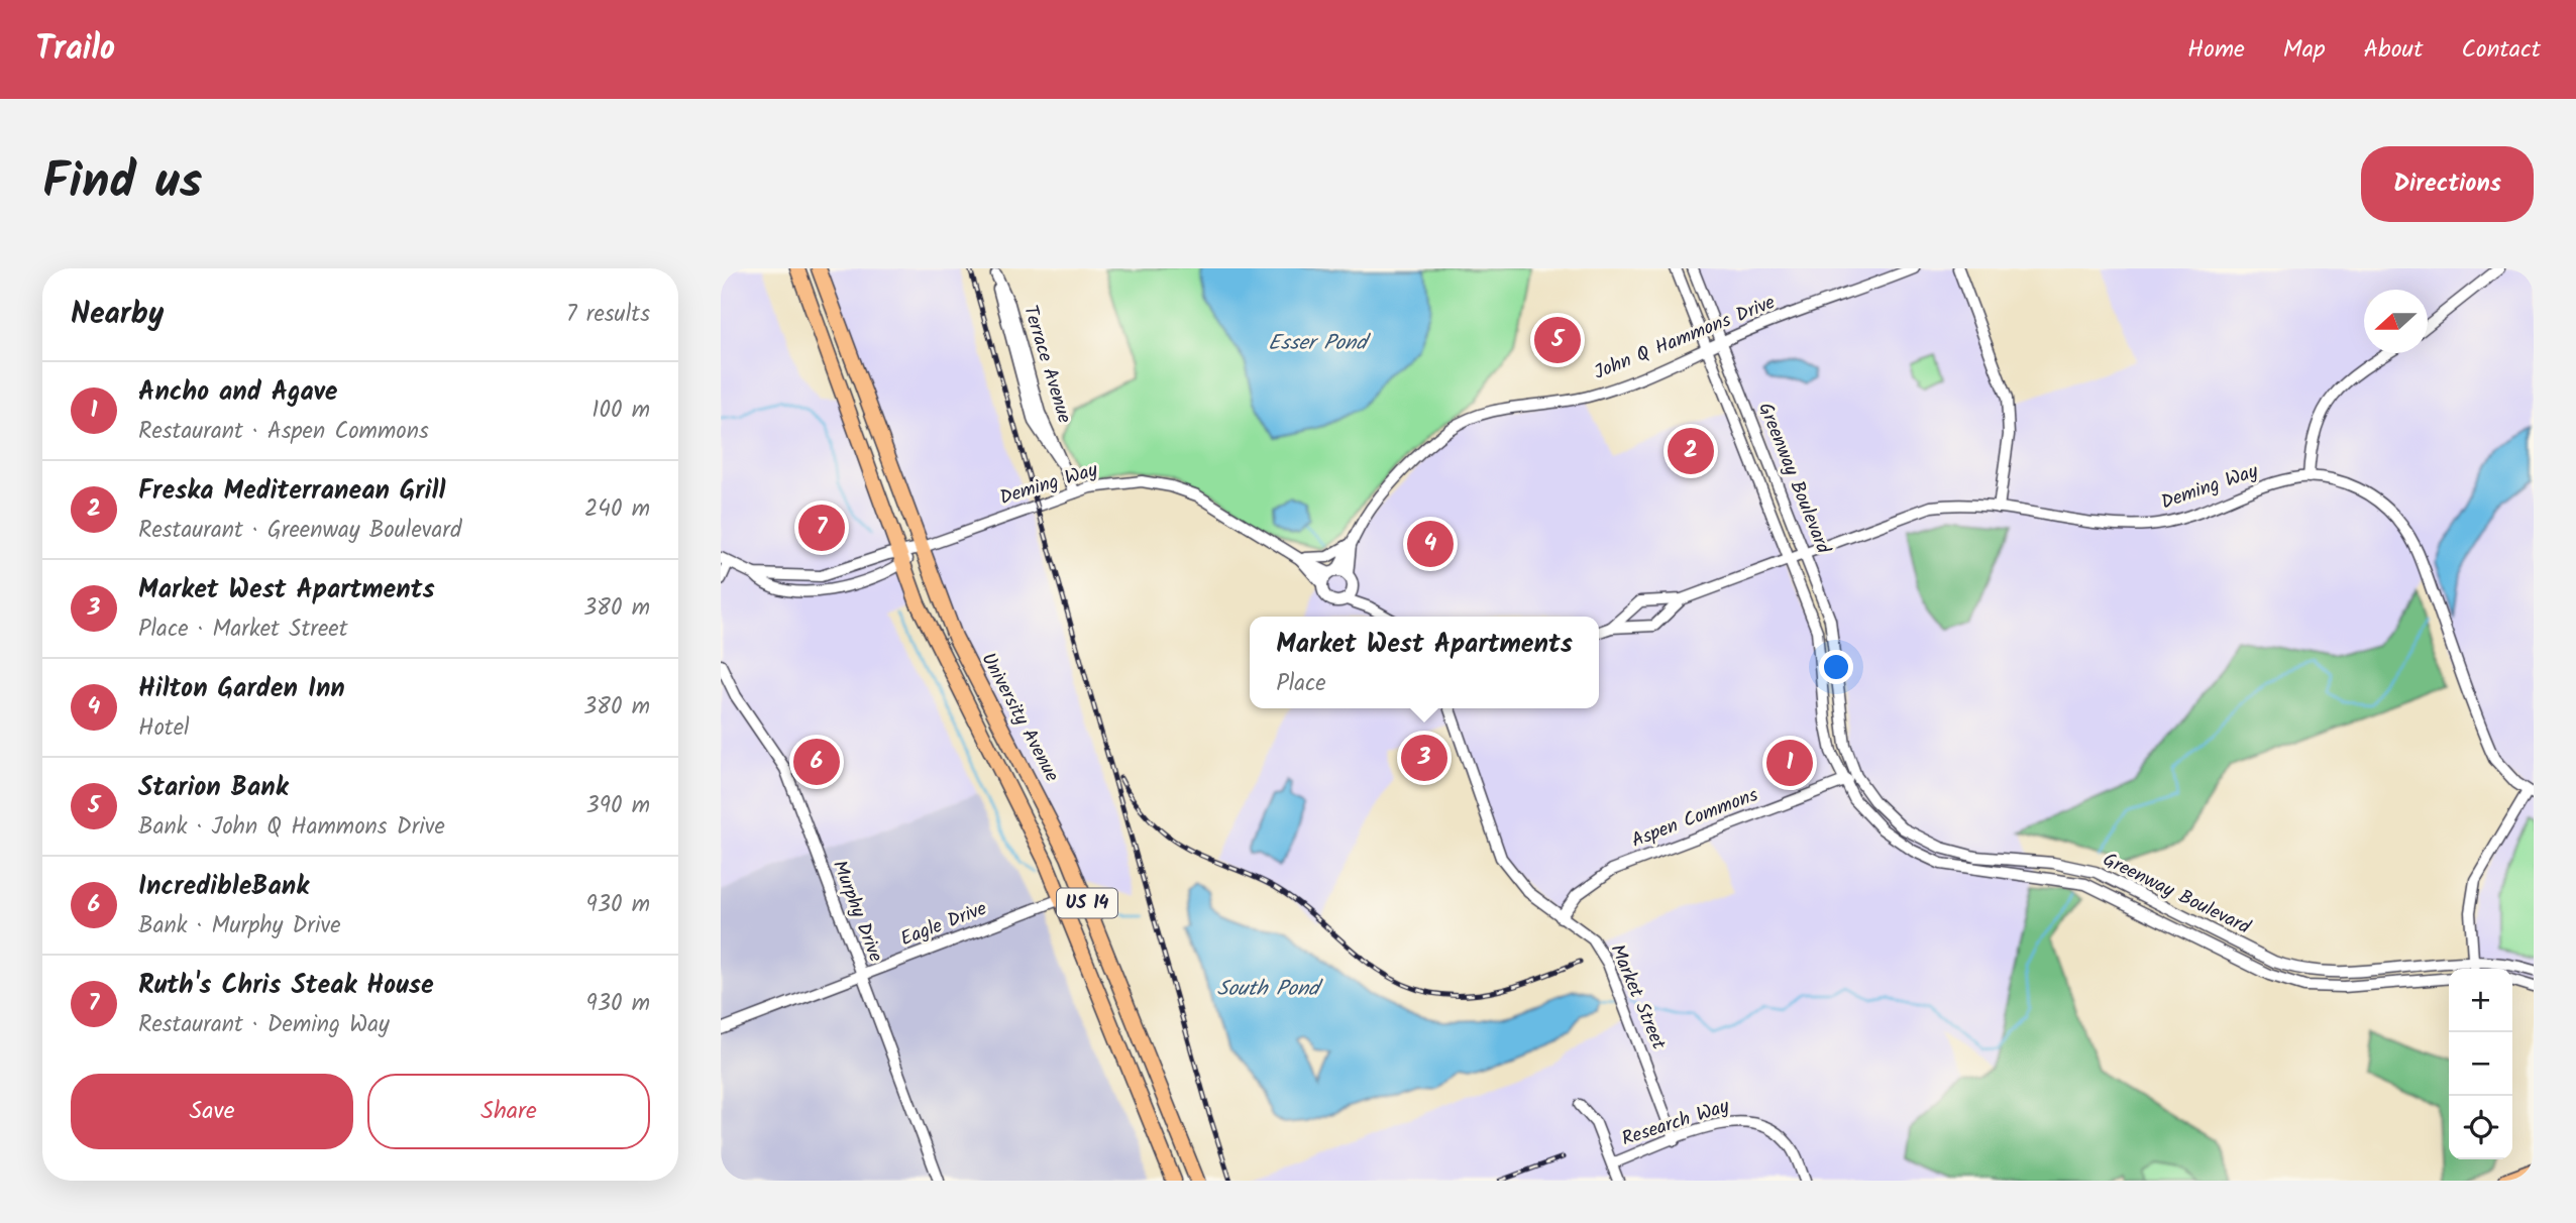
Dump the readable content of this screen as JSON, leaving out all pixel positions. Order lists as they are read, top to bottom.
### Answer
{
  "streets": {
    "main road": ["University Avenue", "US 14"],
    "street": [
      "John Q Hammons Drive",
      "Terrace Avenue",
      "Greenway Boulevard",
      "Deming Way",
      "Aspen Commons",
      "Murphy Drive",
      "Eagle Drive",
      "Market Street",
      "Research Way"
    ]
  },
  "crossings": [
    ["John Q Hammons Drive", "Greenway Boulevard"],
    ["John Q Hammons Drive", "Deming Way"],
    ["Terrace Avenue", "Deming Way"],
    ["Greenway Boulevard", "Deming Way"],
    ["Greenway Boulevard", "Aspen Commons"],
    ["Deming Way", "University Avenue"],
    ["University Avenue", "Eagle Drive"],
    ["Aspen Commons", "Market Street"],
    ["Murphy Drive", "Eagle Drive"],
    ["Market Street", "Research Way"]
  ],
  "water": ["Esser Pond", "South Pond"],
  "north": "left",
  "page": {
    "header": "Trailo",
    "nav": [
      "Home",
      "Map",
      "About",
      "Contact"
    ],
    "title": "Find us",
    "buttons": [
      "Directions",
      ["Save", "Share"]
    ],
    "heading": ["Nearby", "7 results"],
    "pins": [
      "5",
      "2",
      "7",
      "4",
      "3",
      "6",
      "1"
    ],
    "list": [
      {
        "mark": "1",
        "name": "Ancho and Agave",
        "note": "Restaurant · Aspen Commons",
        "value": "100 m"
      },
      {
        "mark": "2",
        "name": "Freska Mediterranean Grill",
        "note": "Restaurant · Greenway Boulevard",
        "value": "240 m"
      },
      {
        "mark": "3",
        "name": "Market West Apartments",
        "note": "Place · Market Street",
        "value": "380 m"
      },
      {
        "mark": "4",
        "name": "Hilton Garden Inn",
        "note": "Hotel",
        "value": "380 m"
      },
      {
        "mark": "5",
        "name": "Starion Bank",
        "note": "Bank · John Q Hammons Drive",
        "value": "390 m"
      },
      {
        "mark": "6",
        "name": "IncredibleBank",
        "note": "Bank · Murphy Drive",
        "value": "930 m"
      },
      {
        "mark": "7",
        "name": "Ruth's Chris Steak House",
        "note": "Restaurant · Deming Way",
        "value": "930 m"
      }
    ],
    "popup": ["Market West Apartments", "Place"],
    "map_buttons": ["+", "−"]
  }
}
